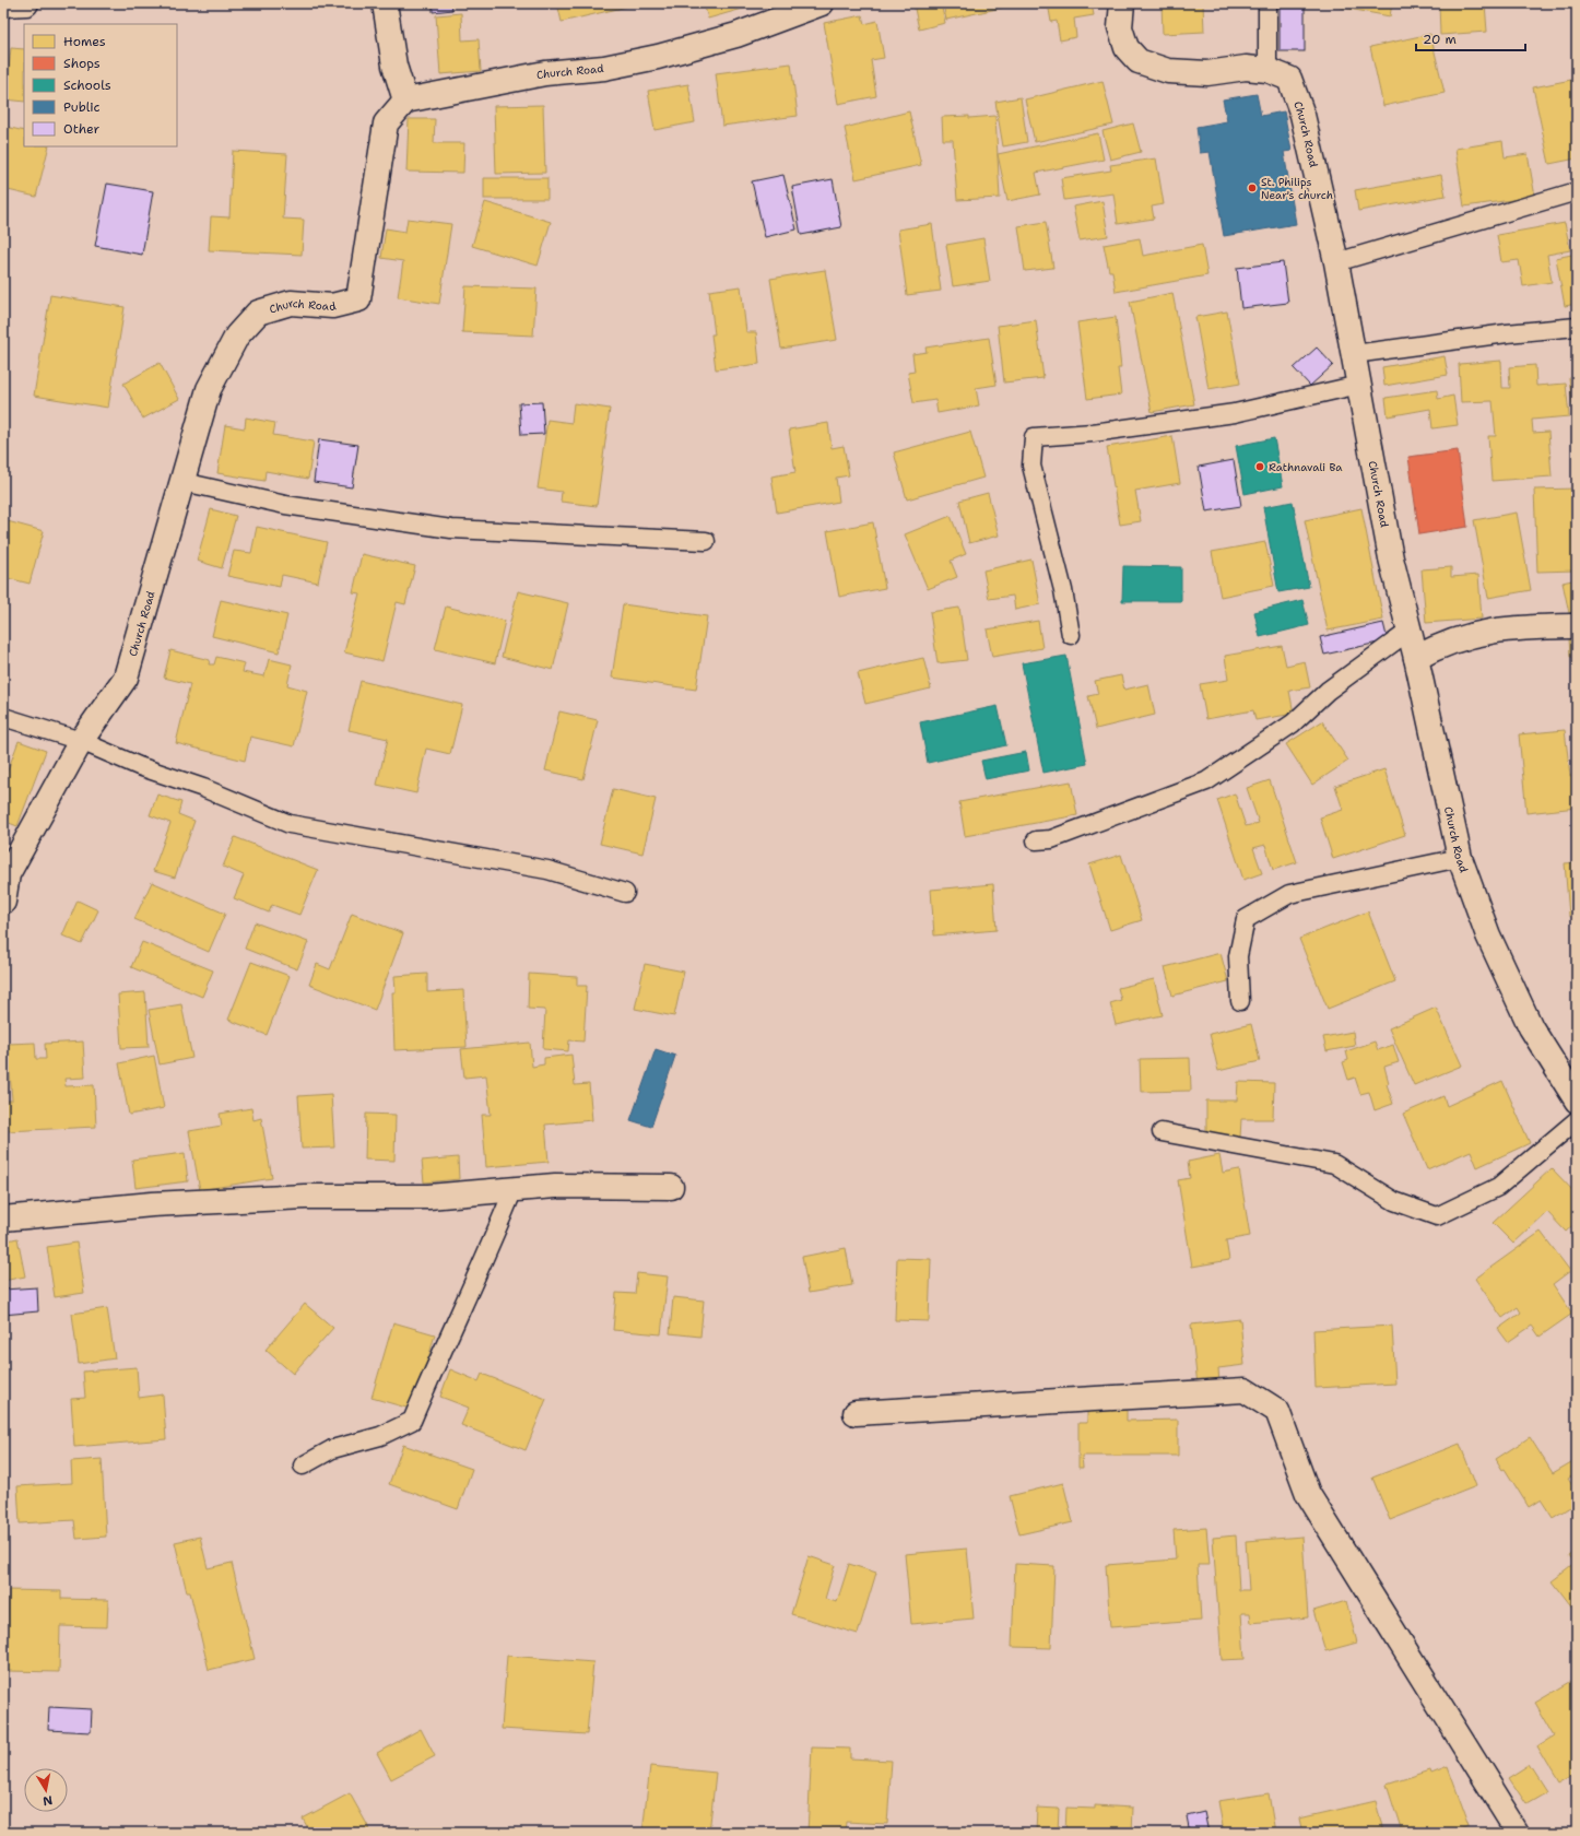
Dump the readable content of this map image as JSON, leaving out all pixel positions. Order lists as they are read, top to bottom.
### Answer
{
  "streets": {
    "street": ["Church Road"]
  },
  "places": ["St. Philips Near's church", "Rathnavali Ba"],
  "legend": [
    "Homes",
    "Shops",
    "Schools",
    "Public",
    "Other"
  ],
  "scale_bar": "20 m",
  "north": "bottom"
}
